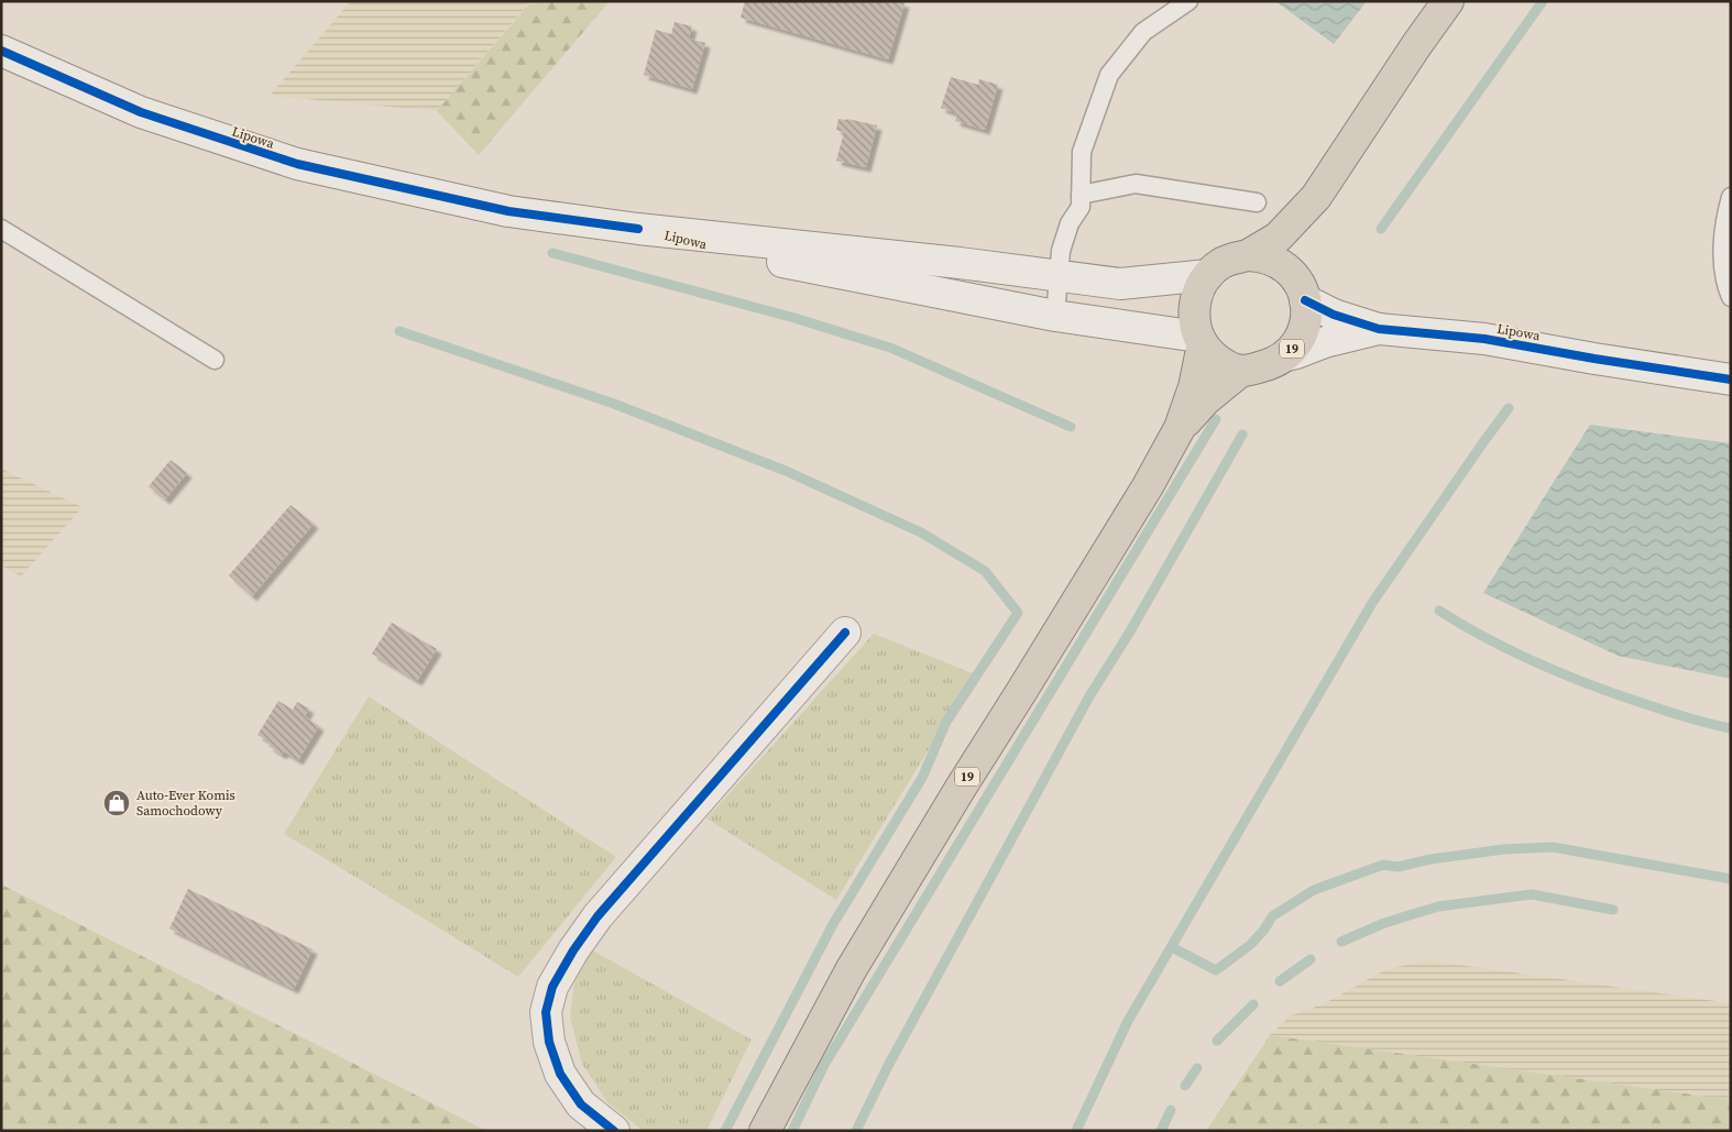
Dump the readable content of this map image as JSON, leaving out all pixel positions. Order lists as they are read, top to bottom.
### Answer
{
  "streets": {
    "highway": ["Lipowa", "19"]
  },
  "crossings": [
    ["Lipowa", "19"]
  ],
  "places": {
    "shop": ["Auto-Ever Komis Samochodowy"]
  }
}
